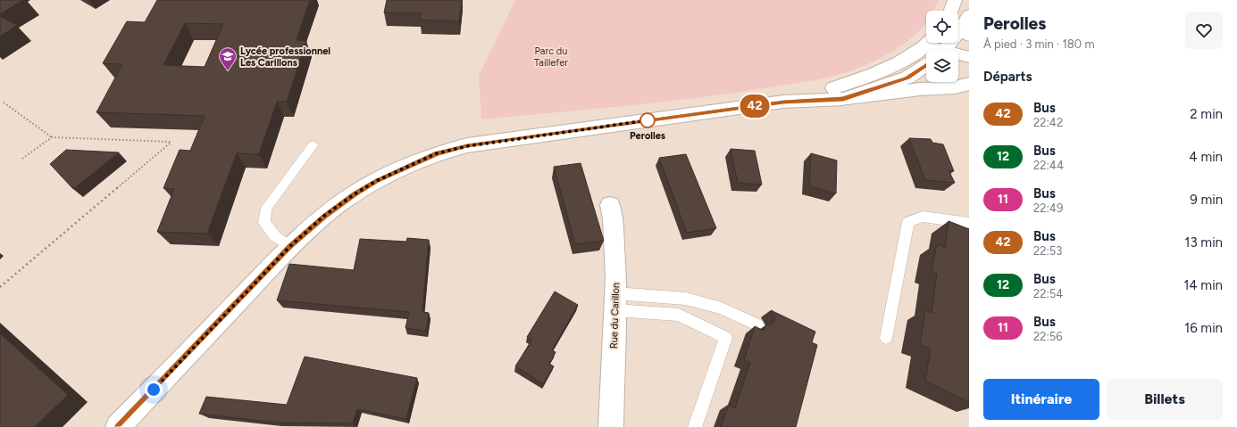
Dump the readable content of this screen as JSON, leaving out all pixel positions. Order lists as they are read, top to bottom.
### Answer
{
  "streets": {
    "street": ["Rue du Carillon"]
  },
  "parks": ["Parc du Taillefer"],
  "places": {
    "school or university": ["Lycée professionnel Les Carillons"],
    "other": ["Perolles"]
  },
  "lines": ["bus line 42"],
  "page": {
    "on_map": "42",
    "heading": [
      ["Perolles", "À pied · 3 min · 180 m"],
      "Départs"
    ],
    "list": [
      {
        "mark": "42",
        "name": "Bus",
        "note": "22:42",
        "value": "2 min"
      },
      {
        "mark": "12",
        "name": "Bus",
        "note": "22:44",
        "value": "4 min"
      },
      {
        "mark": "11",
        "name": "Bus",
        "note": "22:49",
        "value": "9 min"
      },
      {
        "mark": "42",
        "name": "Bus",
        "note": "22:53",
        "value": "13 min"
      },
      {
        "mark": "12",
        "name": "Bus",
        "note": "22:54",
        "value": "14 min"
      },
      {
        "mark": "11",
        "name": "Bus",
        "note": "22:56",
        "value": "16 min"
      }
    ],
    "buttons": ["Itinéraire", "Billets"]
  }
}
